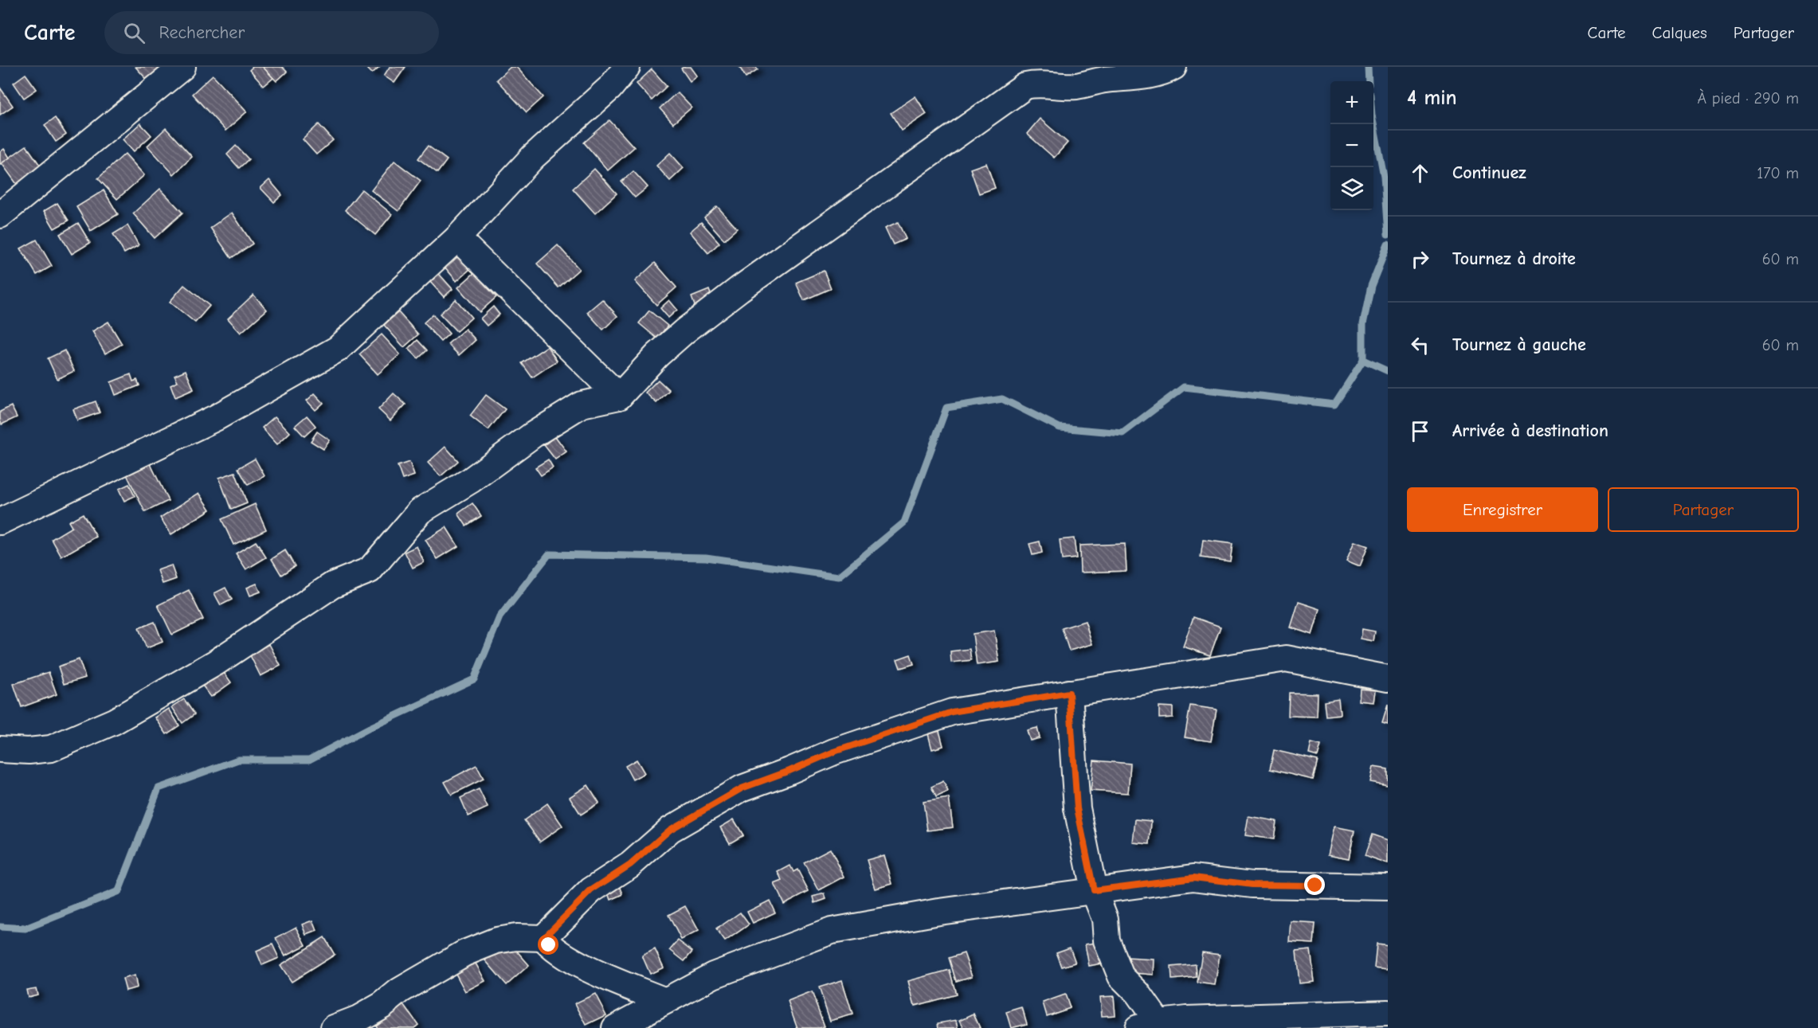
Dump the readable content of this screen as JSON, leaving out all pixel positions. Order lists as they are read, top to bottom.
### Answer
{
  "page": {
    "header": "Carte",
    "search": "Rechercher",
    "nav": ["Carte", "Calques", "Partager"],
    "heading": ["4 min", "À pied · 290 m"],
    "map_buttons": ["+", "−"],
    "list": [
      ["Continuez", "170 m"],
      ["Tournez à droite", "60 m"],
      ["Tournez à gauche", "60 m"],
      "Arrivée à destination"
    ],
    "buttons": ["Enregistrer", "Partager"]
  }
}
